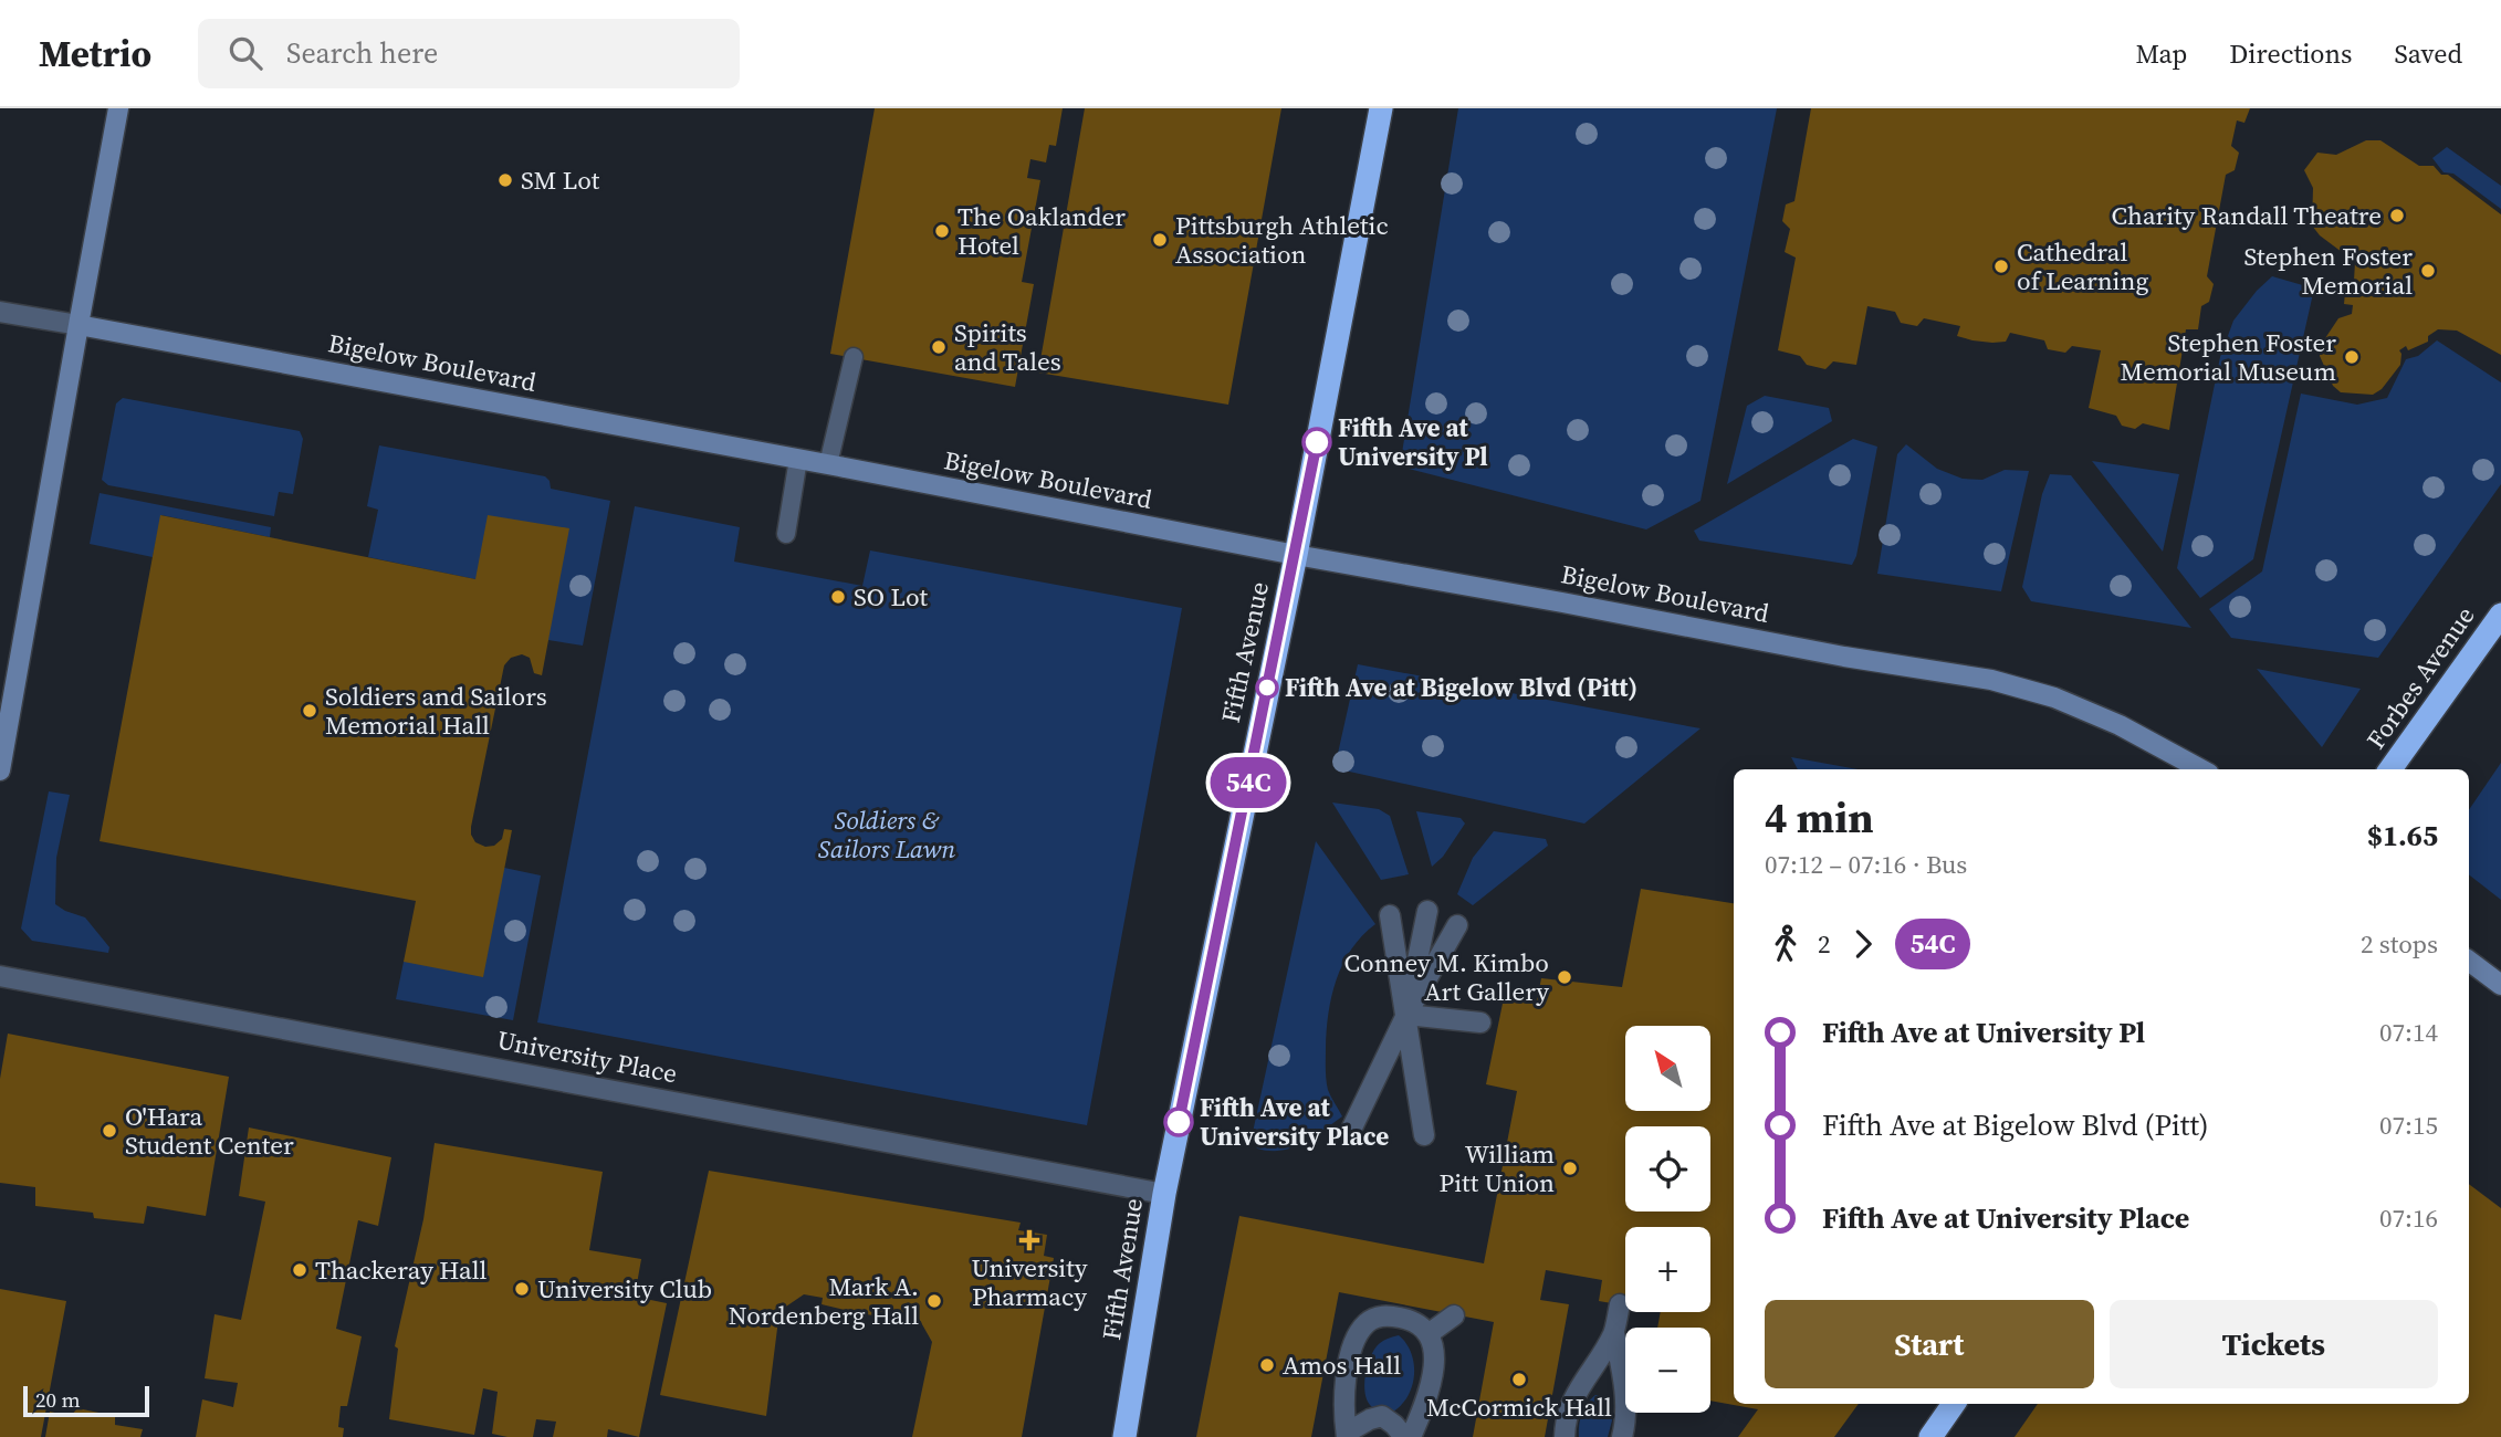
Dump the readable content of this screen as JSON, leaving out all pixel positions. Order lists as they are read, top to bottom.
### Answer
{
  "streets": {
    "highway": ["Fifth Avenue", "Forbes Avenue"],
    "main road": ["Bigelow Boulevard"],
    "street": ["University Place"]
  },
  "crossings": [
    ["Bigelow Boulevard", "Fifth Avenue"],
    ["Fifth Avenue", "University Place"]
  ],
  "parks": ["Soldiers & Sailors Lawn"],
  "places": {
    "other": [
      "SM Lot",
      "Charity Randall Theatre",
      "The Oaklander Hotel",
      "Pittsburgh Athletic Association",
      "Cathedral of Learning",
      "Stephen Foster Memorial",
      "Spirits and Tales",
      "Stephen Foster Memorial Museum",
      "Fifth Ave at University Pl",
      "SO Lot",
      "Fifth Ave at Bigelow Blvd (Pitt)",
      "Soldiers and Sailors Memorial Hall",
      "Conney M. Kimbo Art Gallery",
      "Fifth Ave at University Place",
      "O'Hara Student Center",
      "William Pitt Union",
      "Thackeray Hall",
      "University Club",
      "Mark A. Nordenberg Hall",
      "Amos Hall",
      "McCormick Hall"
    ],
    "health": ["University Pharmacy"]
  },
  "lines": ["bus line 54C"],
  "scale_bar": "20 m",
  "north": "top left",
  "page": {
    "header": "Metrio",
    "search": "Search here",
    "nav": ["Map", "Directions", "Saved"],
    "on_map": "54C",
    "heading": ["4 min", "07:12 – 07:16 · Bus", "$1.65"],
    "legs": ["2", "54C", "2 stops"],
    "list": [
      {
        "name": "Fifth Ave at University Pl",
        "value": "07:14"
      },
      {
        "name": "Fifth Ave at Bigelow Blvd (Pitt)",
        "value": "07:15"
      },
      {
        "name": "Fifth Ave at University Place",
        "value": "07:16"
      }
    ],
    "map_buttons": ["+", "−"],
    "buttons": ["Start", "Tickets"],
    "scale": "20 m"
  }
}
